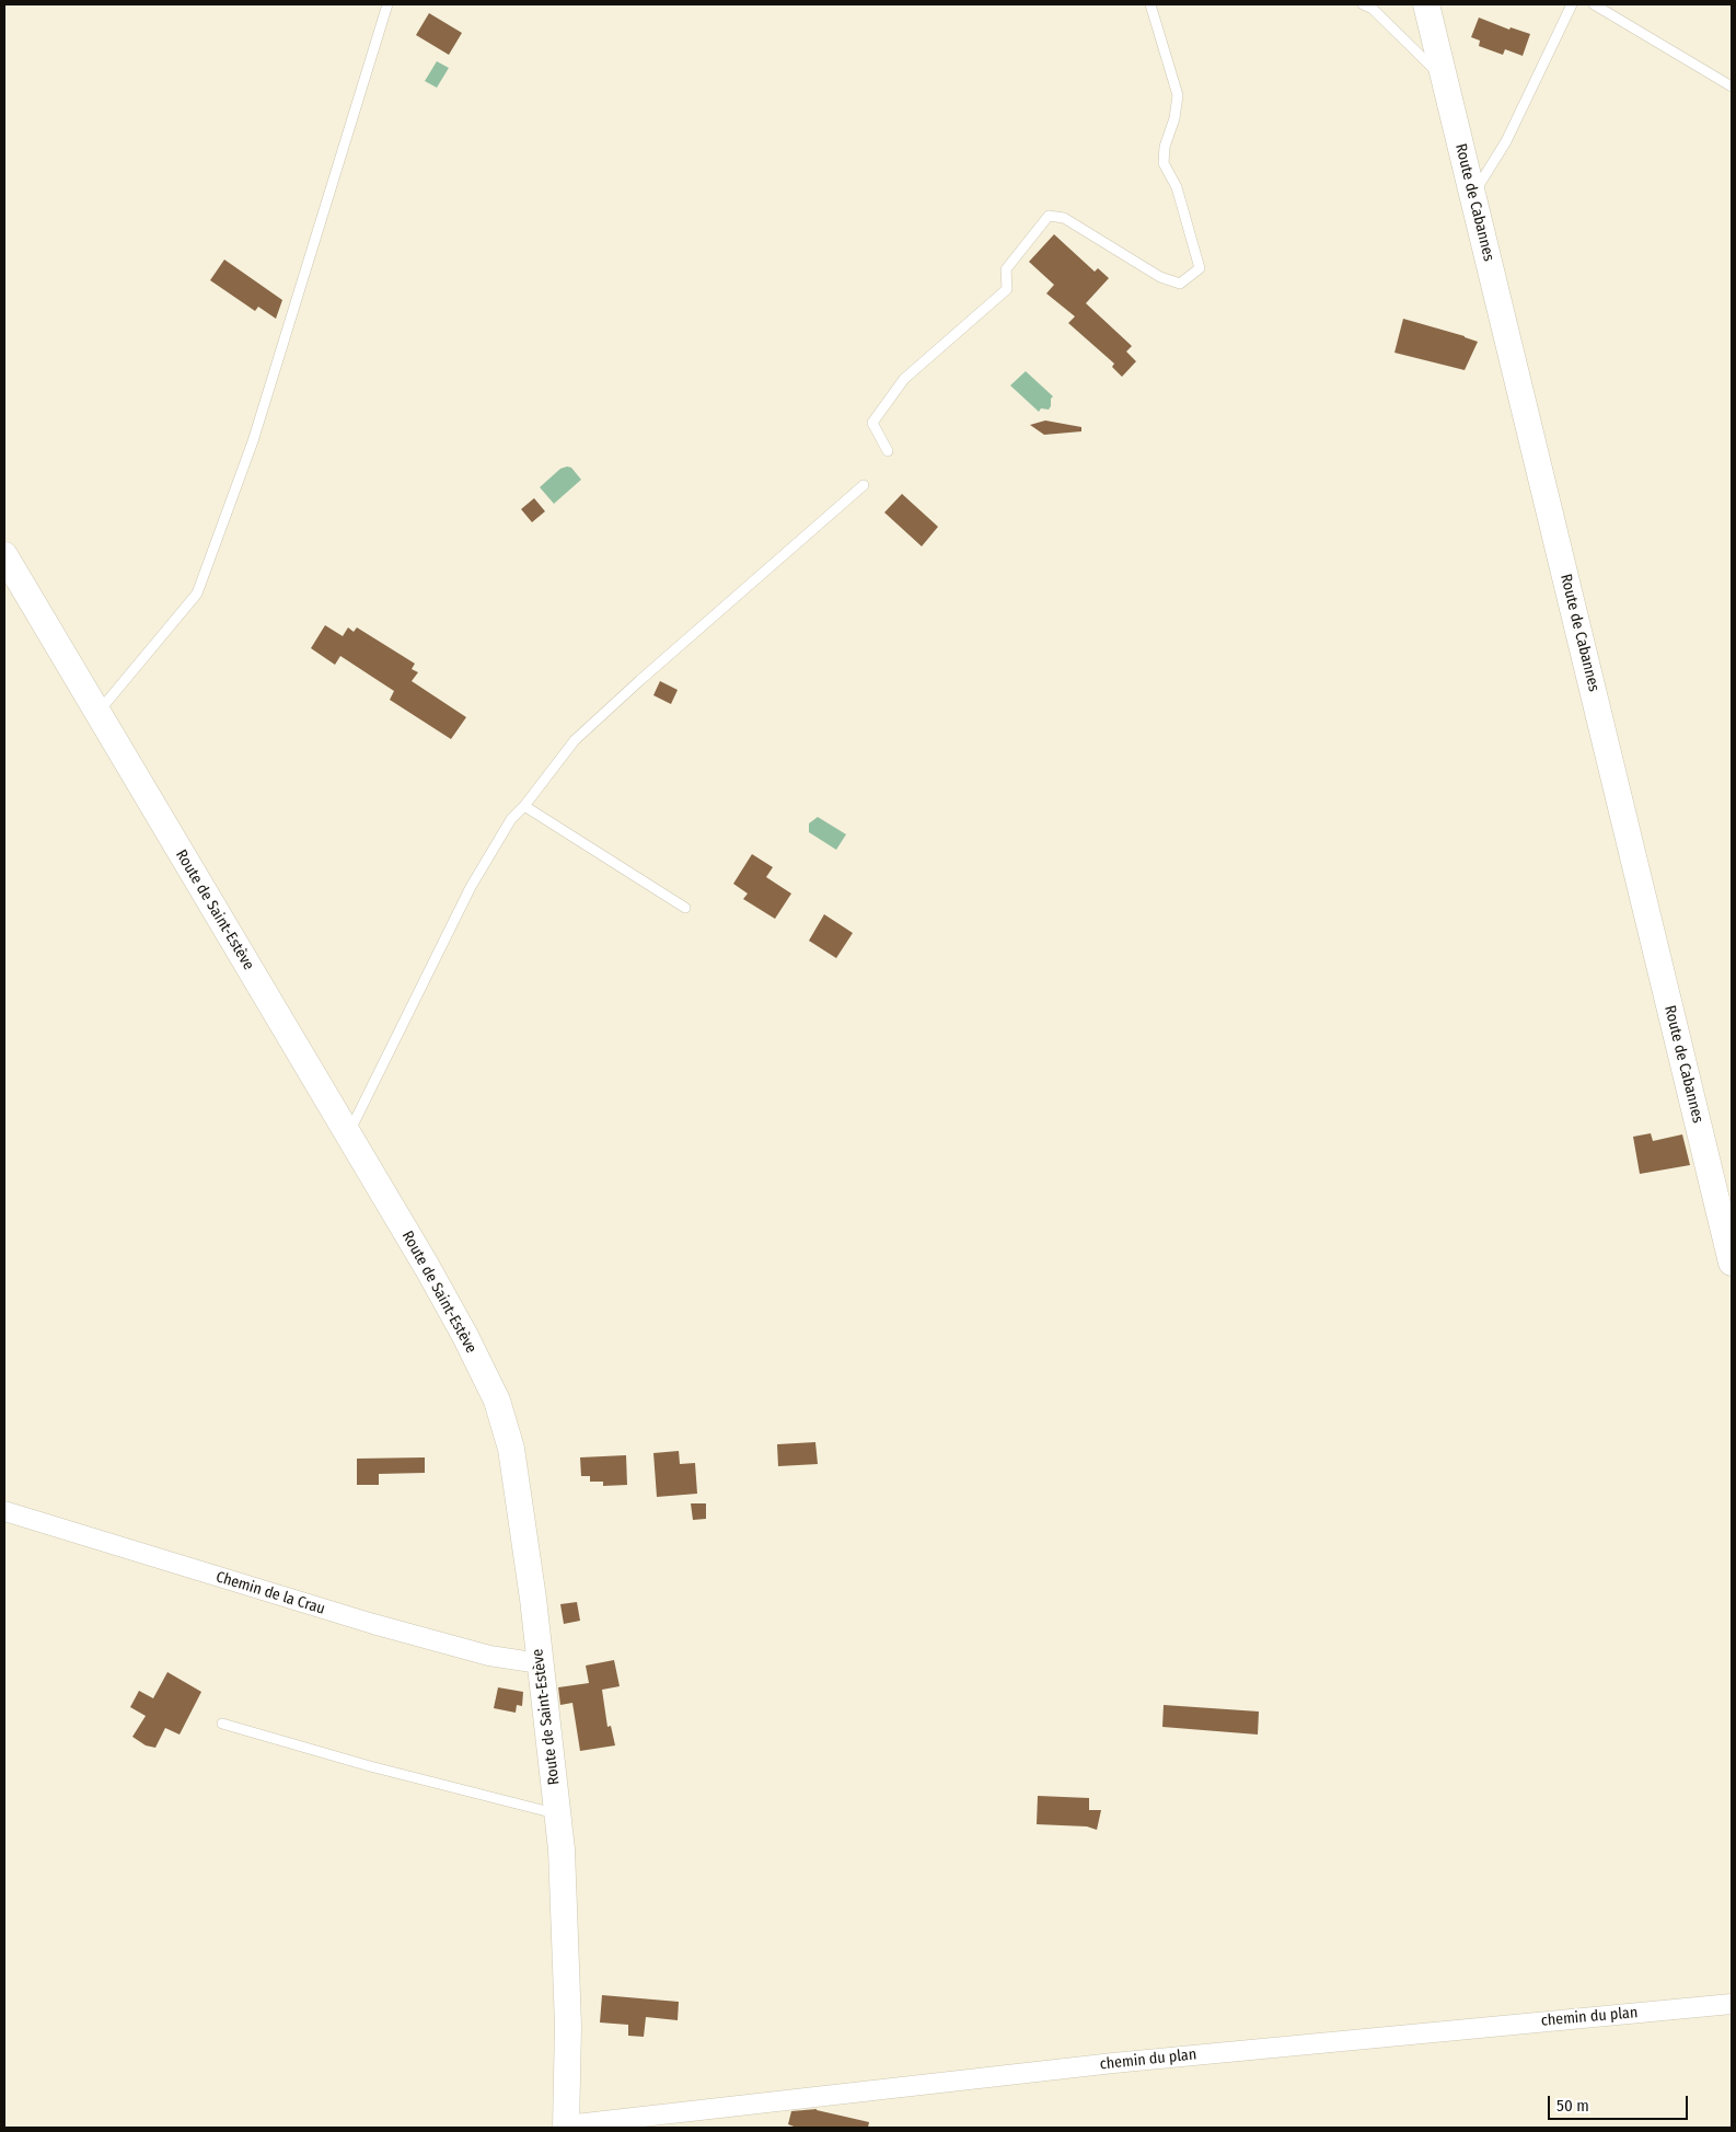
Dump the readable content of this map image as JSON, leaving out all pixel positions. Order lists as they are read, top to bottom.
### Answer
{
  "streets": {
    "street": [
      "Route de Cabannes",
      "Route de Saint-Estève",
      "Chemin de la Crau",
      "chemin du plan"
    ]
  },
  "crossings": [
    ["Route de Saint-Estève", "Chemin de la Crau"],
    ["Route de Saint-Estève", "chemin du plan"]
  ],
  "scale_bar": "50 m"
}
